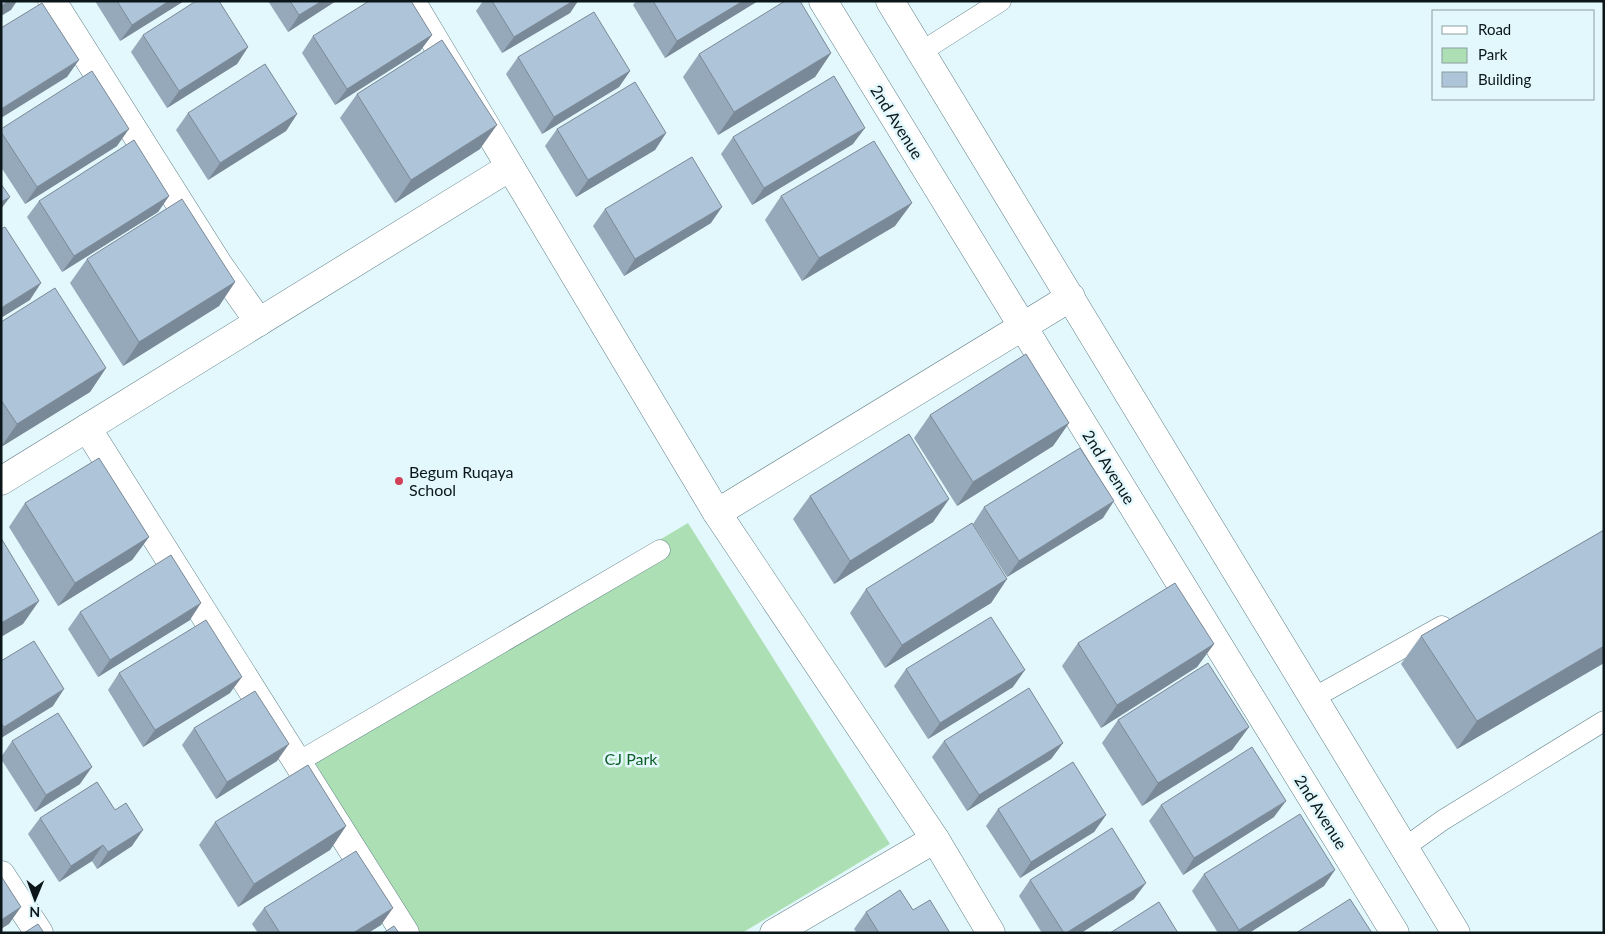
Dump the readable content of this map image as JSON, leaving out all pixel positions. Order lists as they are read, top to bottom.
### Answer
{
  "streets": {
    "street": ["2nd Avenue"]
  },
  "parks": ["CJ Park"],
  "places": ["Begum Ruqaya School"],
  "legend": ["Road", "Park", "Building"],
  "north": "bottom"
}
